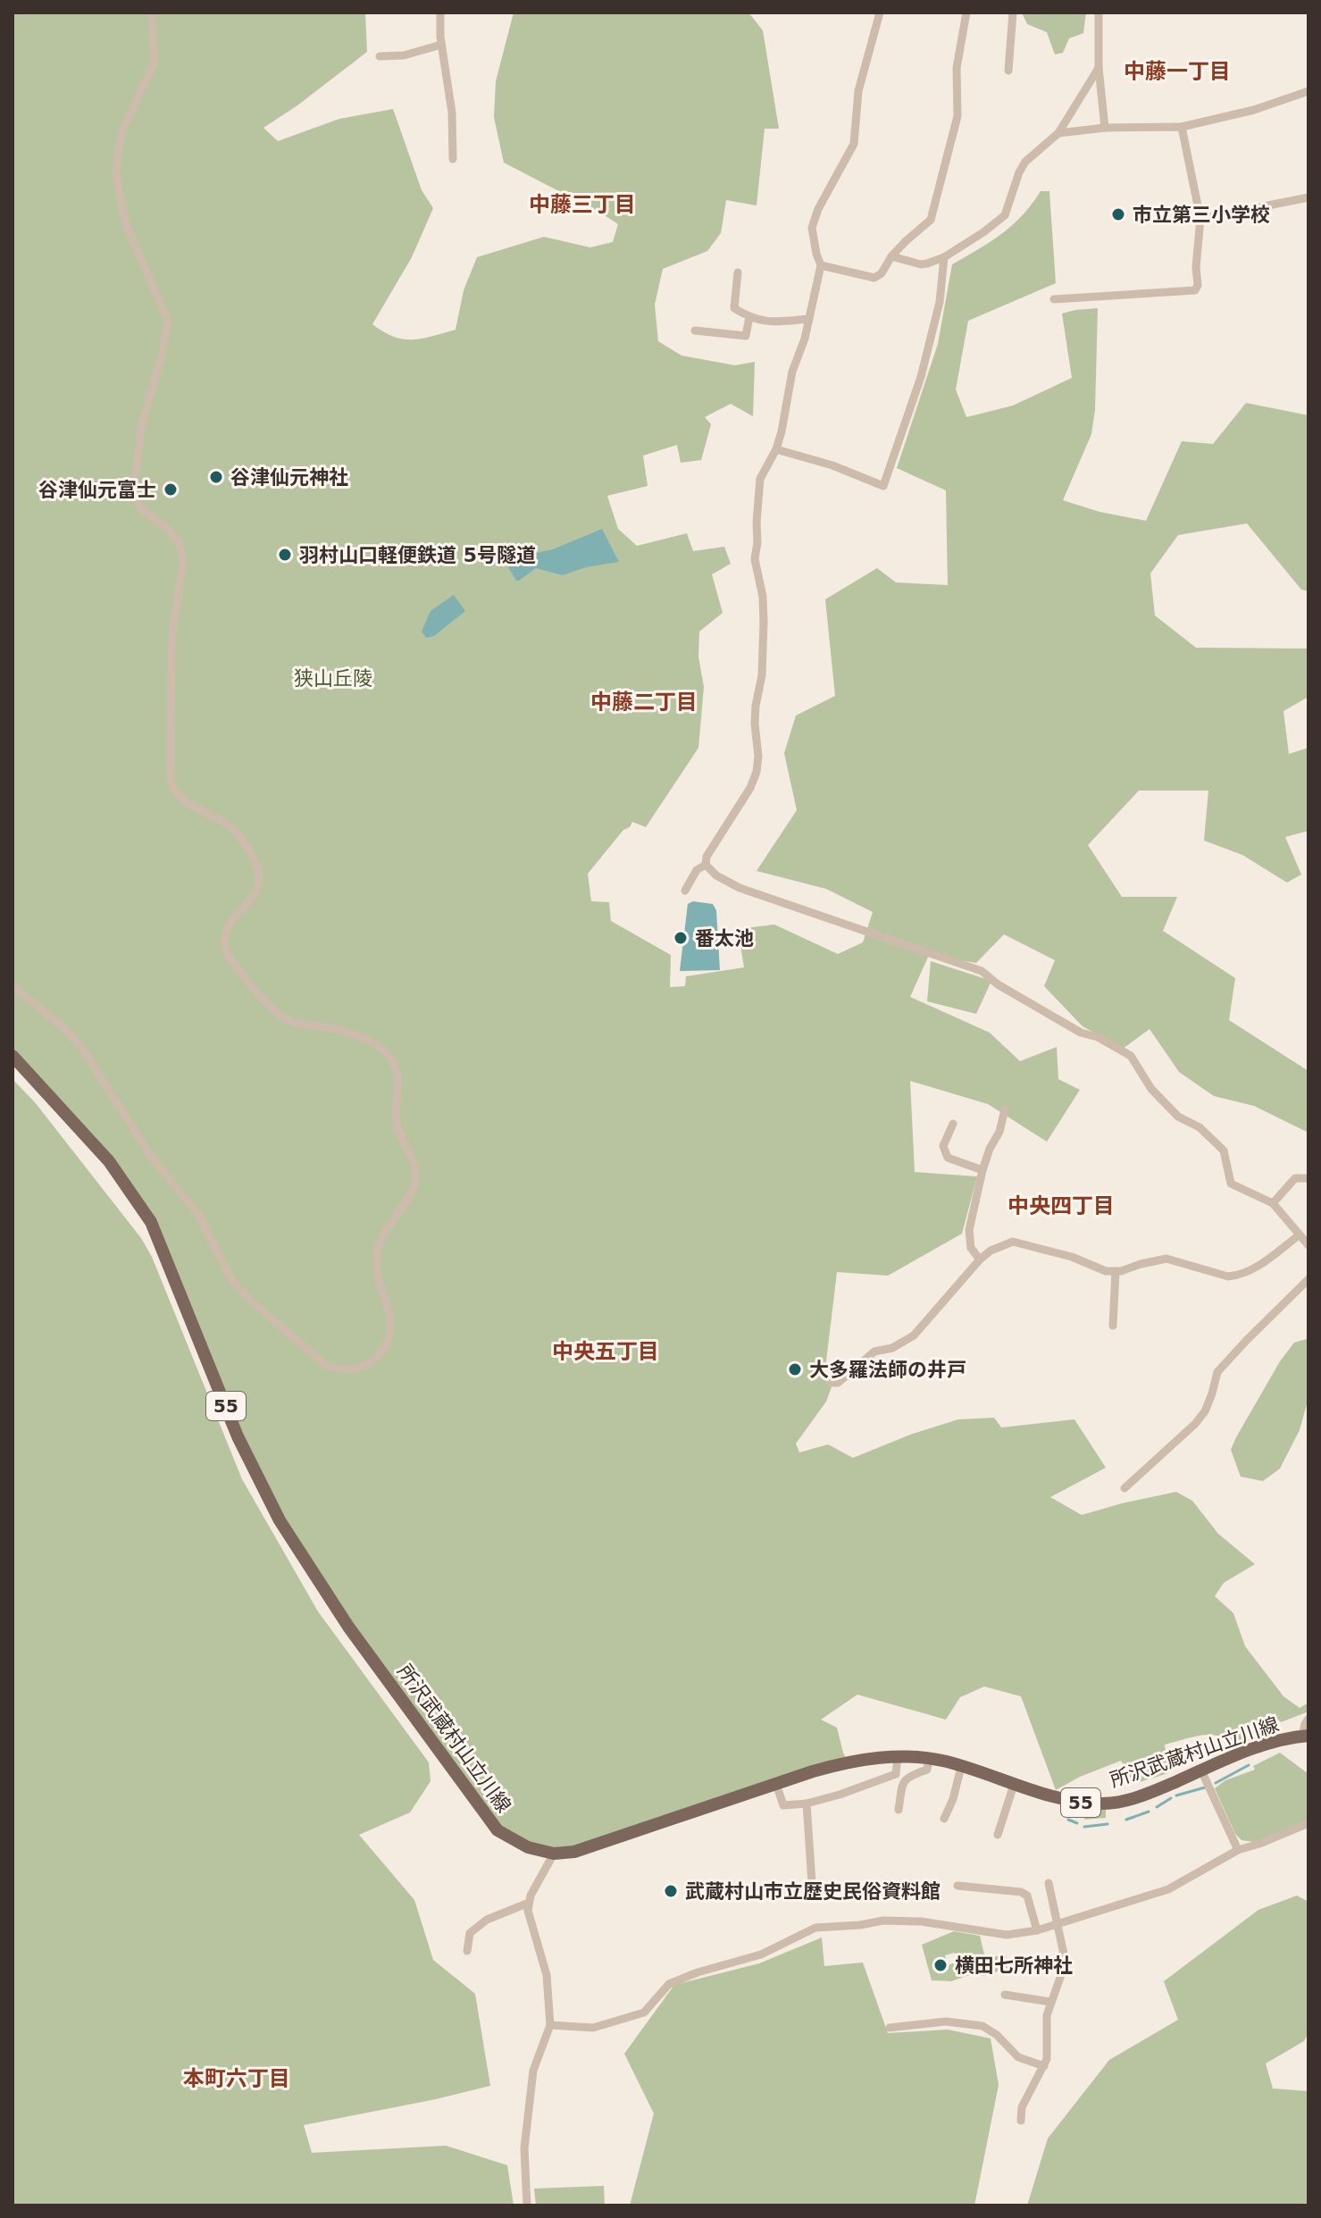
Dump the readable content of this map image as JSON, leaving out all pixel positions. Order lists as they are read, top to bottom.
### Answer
{
  "streets": {
    "main road": ["55", "所沢武蔵村山立川線"]
  },
  "districts": [
    "中藤一丁目",
    "中藤三丁目",
    "中藤二丁目",
    "中央四丁目",
    "中央五丁目",
    "本町六丁目"
  ],
  "parks": ["狭山丘陵"],
  "places": [
    "市立第三小学校",
    "谷津仙元神社",
    "谷津仙元富士",
    "羽村山口軽便鉄道 5号隧道",
    "番太池",
    "大多羅法師の井戸",
    "武蔵村山市立歴史民俗資料館",
    "横田七所神社"
  ]
}
